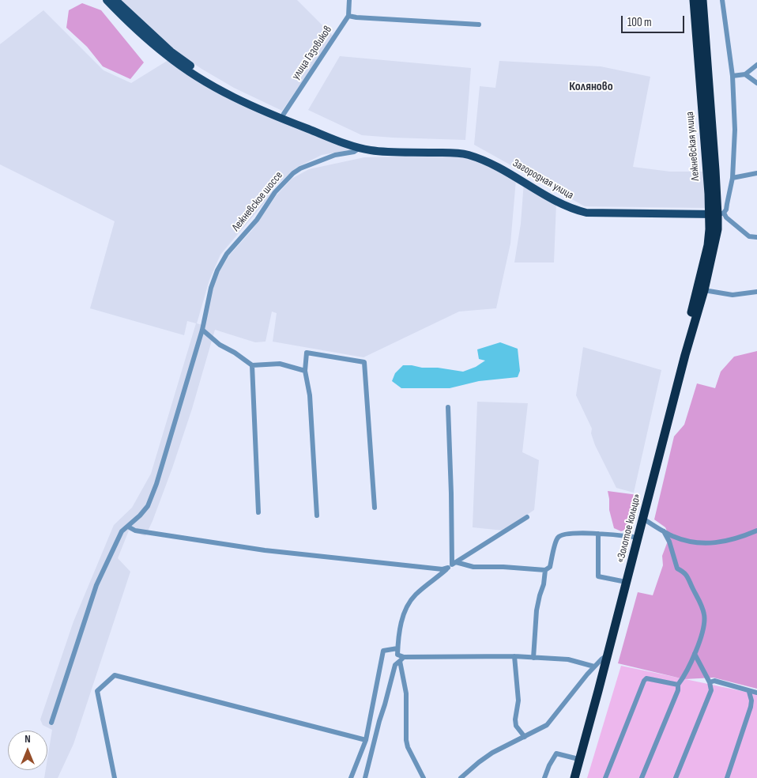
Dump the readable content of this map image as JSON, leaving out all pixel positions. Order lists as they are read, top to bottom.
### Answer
{
  "streets": {
    "highway": ["Лежневская улица", "«Золотое кольцо»"],
    "main road": ["Загородная улица"],
    "street": ["улица Газовиков", "Лежневское шоссе"]
  },
  "crossings": [
    ["Лежневская улица", "Загородная улица"],
    ["Лежневская улица", "«Золотое кольцо»"],
    ["Загородная улица", "Лежневское шоссе"]
  ],
  "districts": ["Коляново"],
  "scale_bar": "100 m",
  "north": "top"
}
